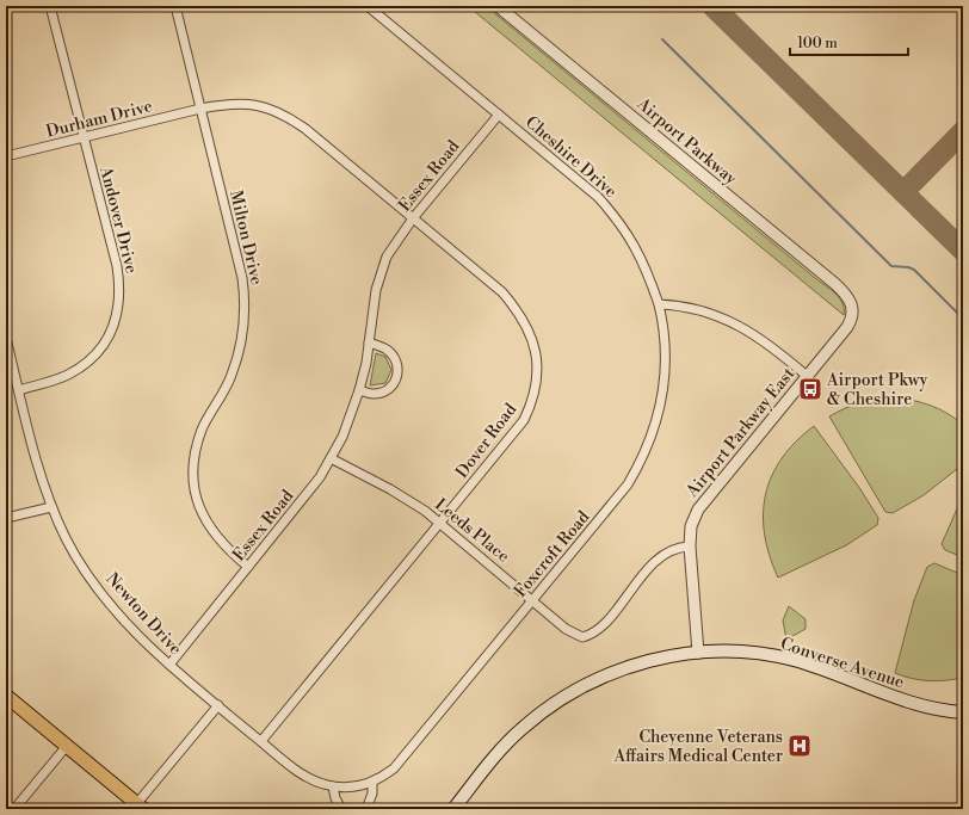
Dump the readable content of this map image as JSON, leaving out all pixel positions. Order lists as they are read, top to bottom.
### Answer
{
  "streets": {
    "main road": ["Converse Avenue"],
    "street": [
      "Durham Drive",
      "Airport Parkway",
      "Cheshire Drive",
      "Essex Road",
      "Andover Drive",
      "Milton Drive",
      "Airport Parkway East",
      "Dover Road",
      "Leeds Place",
      "Foxcroft Road",
      "Newton Drive"
    ]
  },
  "crossings": [
    ["Durham Drive", "Andover Drive"],
    ["Durham Drive", "Milton Drive"],
    ["Durham Drive", "Dover Road"],
    ["Airport Parkway", "Airport Parkway East"],
    ["Cheshire Drive", "Essex Road"],
    ["Cheshire Drive", "Foxcroft Road"],
    ["Essex Road", "Milton Drive"],
    ["Essex Road", "Dover Road"],
    ["Essex Road", "Leeds Place"],
    ["Essex Road", "Newton Drive"],
    ["Andover Drive", "Newton Drive"],
    ["Milton Drive", "Dover Road"],
    ["Airport Parkway East", "Leeds Place"],
    ["Airport Parkway East", "Converse Avenue"],
    ["Dover Road", "Leeds Place"],
    ["Dover Road", "Foxcroft Road"],
    ["Leeds Place", "Foxcroft Road"],
    ["Foxcroft Road", "Newton Drive"]
  ],
  "places": {
    "bus stop": ["Airport Pkwy & Cheshire"],
    "hospital": ["Cheyenne Veterans Affairs Medical Center"]
  },
  "scale_bar": "100 m"
}
